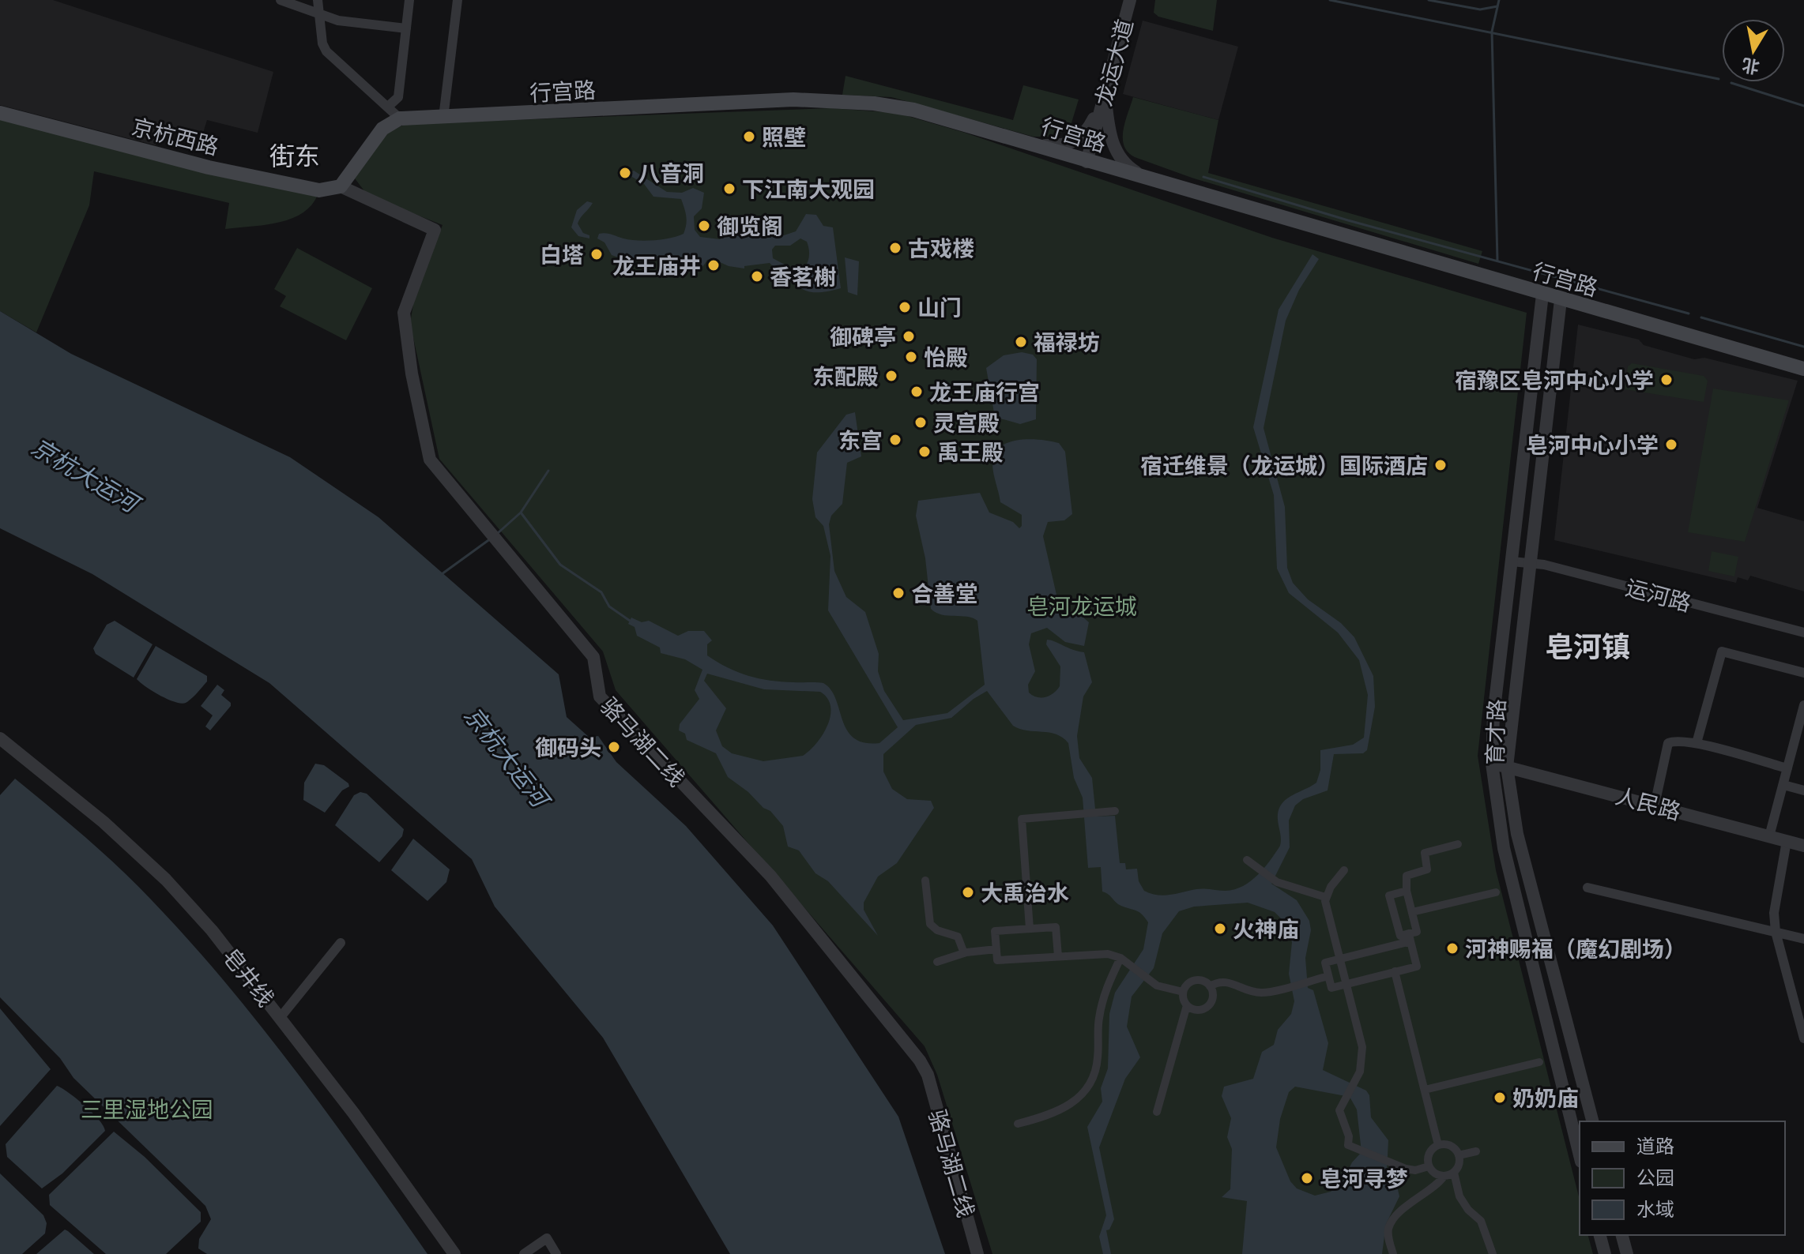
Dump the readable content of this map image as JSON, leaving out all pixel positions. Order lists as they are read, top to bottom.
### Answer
{
  "streets": {
    "main road": ["行宫路", "京杭西路"],
    "street": [
      "龙运大道",
      "运河路",
      "育才路",
      "骆马湖二线",
      "人民路",
      "皂井线"
    ]
  },
  "crossings": [
    ["龙运大道", "行宫路"],
    ["行宫路", "育才路"],
    ["京杭西路", "骆马湖二线"],
    ["运河路", "育才路"],
    ["育才路", "人民路"]
  ],
  "districts": ["街东", "皂河镇"],
  "water": ["京杭大运河"],
  "parks": ["皂河龙运城", "三里湿地公园"],
  "places": [
    "照壁",
    "八音洞",
    "下江南大观园",
    "御览阁",
    "古戏楼",
    "白塔",
    "龙王庙井",
    "香茗榭",
    "山门",
    "御碑亭",
    "福禄坊",
    "怡殿",
    "东配殿",
    "宿豫区皂河中心小学",
    "龙王庙行宫",
    "灵宫殿",
    "东宫",
    "皂河中心小学",
    "禹王殿",
    "宿迁维景（龙运城）国际酒店",
    "合善堂",
    "御码头",
    "大禹治水",
    "火神庙",
    "河神赐福（魔幻剧场）",
    "奶奶庙",
    "皂河寻梦"
  ],
  "legend": ["道路", "公园", "水域"],
  "north": "bottom"
}
